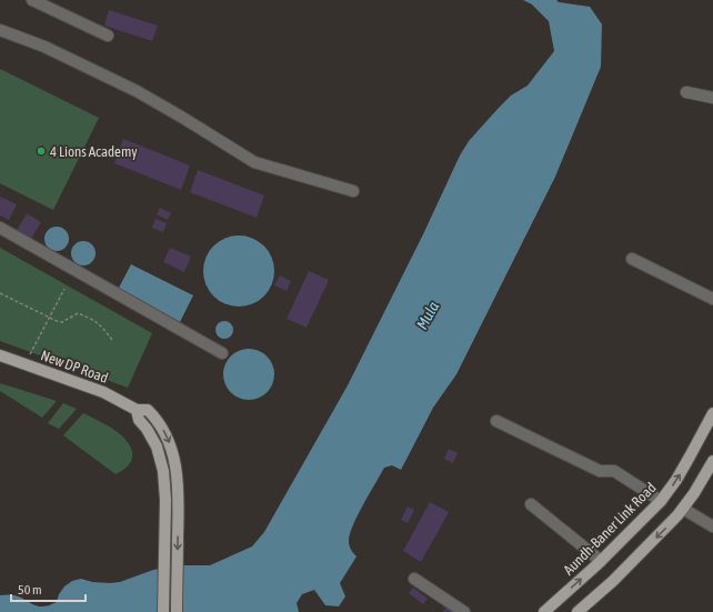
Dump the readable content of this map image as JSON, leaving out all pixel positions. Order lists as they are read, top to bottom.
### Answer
{
  "streets": {
    "main road": ["New DP Road", "Aundh-Baner Link Road"]
  },
  "water": ["Mula"],
  "places": ["4 Lions Academy"],
  "scale_bar": "50 m"
}
